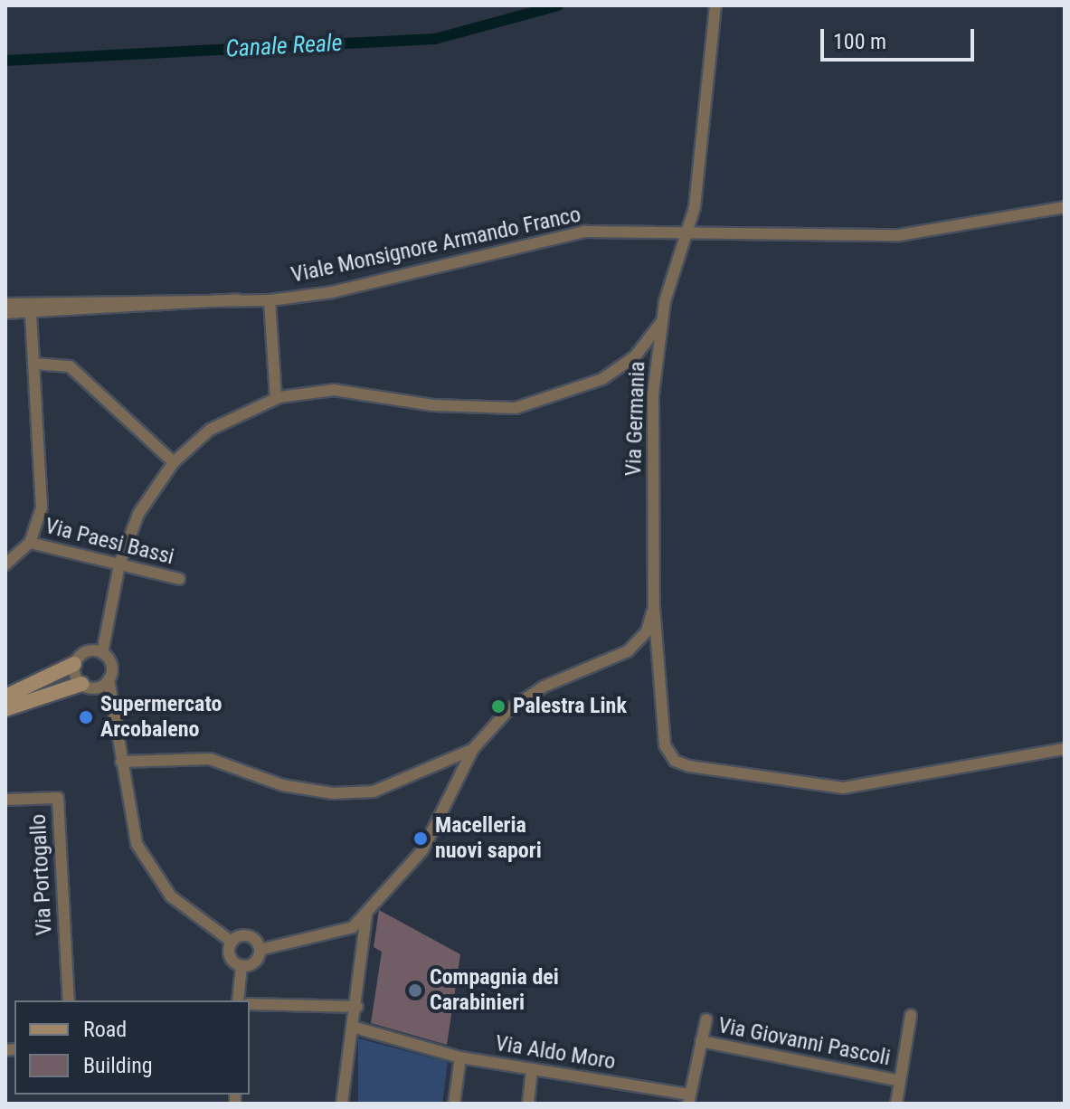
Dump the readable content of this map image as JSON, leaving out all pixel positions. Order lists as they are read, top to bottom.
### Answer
{
  "streets": {
    "street": [
      "Viale Monsignore Armando Franco",
      "Via Germania",
      "Via Paesi Bassi",
      "Via Portogallo",
      "Via Giovanni Pascoli",
      "Via Aldo Moro"
    ]
  },
  "crossings": [
    ["Viale Monsignore Armando Franco", "Via Germania"]
  ],
  "water": ["Canale Reale"],
  "places": [
    "Palestra Link",
    "Supermercato Arcobaleno",
    "Macelleria nuovi sapori",
    "Compagnia dei Carabinieri"
  ],
  "legend": ["Road", "Building"],
  "scale_bar": "100 m"
}
